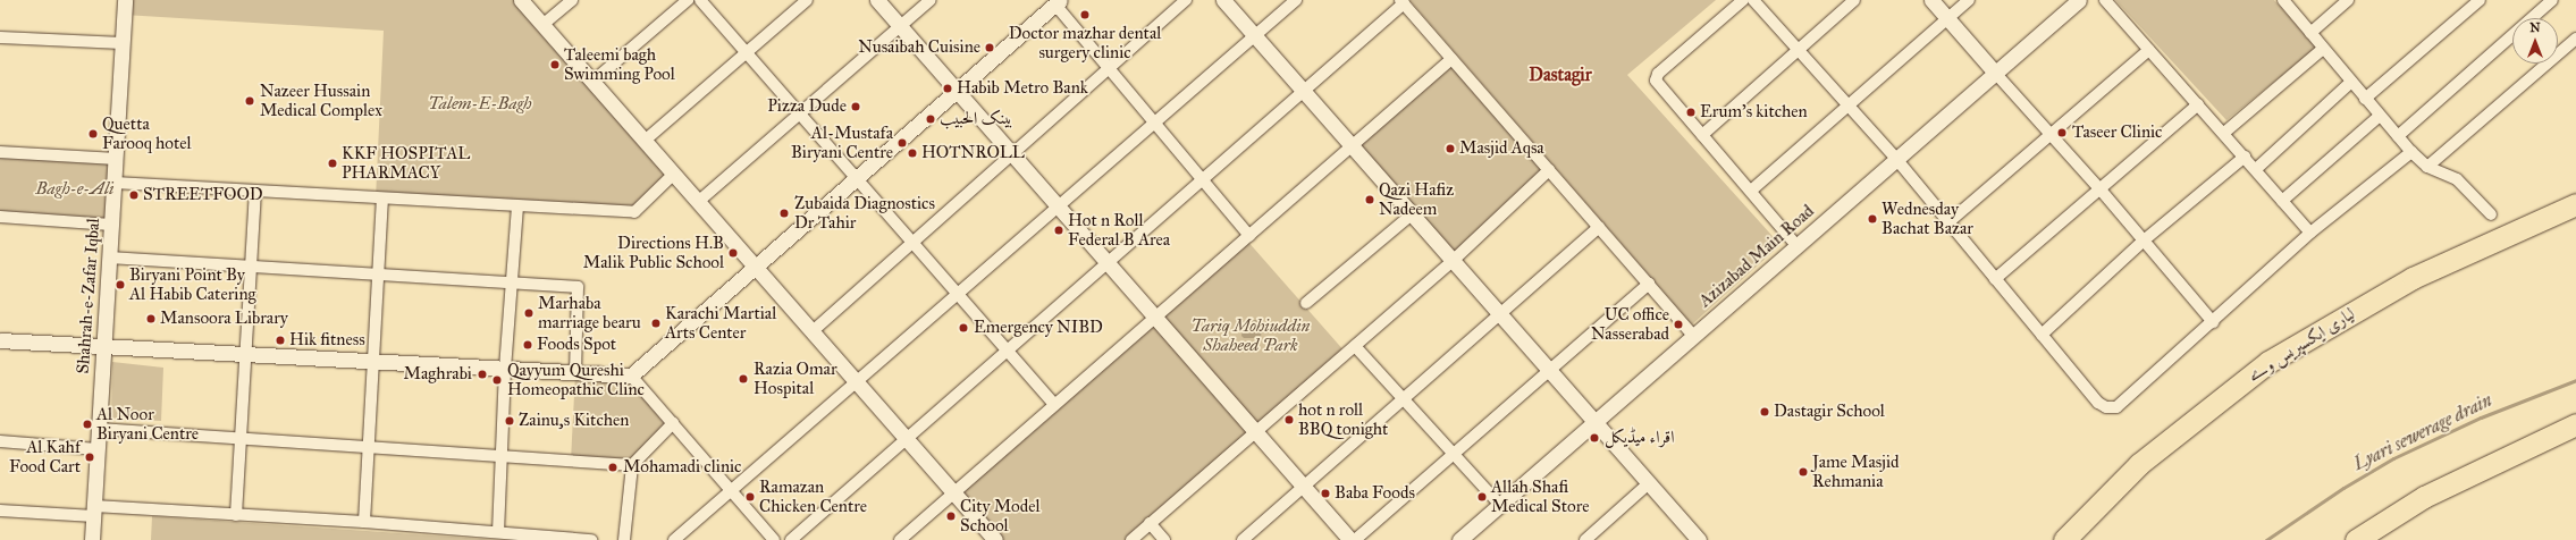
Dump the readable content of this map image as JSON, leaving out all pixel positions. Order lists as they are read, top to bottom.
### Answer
{
  "streets": {
    "highway": ["لیاری ایکسپریس وے"],
    "street": ["Azizabad Main Road", "Shahrah-e-Zafar Iqbal"]
  },
  "districts": ["Dastagir"],
  "water": ["Lyari sewerage drain"],
  "parks": ["Talem-E-Bagh", "Bagh-e-Ali", "Tariq Mohiuddin Shaheed Park"],
  "places": [
    "Doctor mazhar dental surgery clinic",
    "Nusaibah Cuisine",
    "Taleemi bagh Swimming Pool",
    "Habib Metro Bank",
    "Nazeer Hussain Medical Complex",
    "Pizza Dude",
    "Erum's kitchen",
    "بينک الحبيب",
    "Taseer Clinic",
    "Quetta Farooq hotel",
    "Al-Mustafa Biryani Centre",
    "Masjid Aqsa",
    "HOTNROLL",
    "KKF HOSPITAL PHARMACY",
    "STREETFOOD",
    "Qazi Hafiz Nadeem",
    "Zubaida Diagnostics Dr Tahir",
    "Wednesday Bachat Bazar",
    "Hot n Roll Federal B Area",
    "Directions H.B Malik Public School",
    "Biryani Point By Al Habib Catering",
    "Marhaba marriage bearu",
    "Mansoora Library",
    "Karachi Martial Arts Center",
    "UC office Nasserabad",
    "Emergency NIBD",
    "Hik fitness",
    "Foods Spot",
    "Maghrabi",
    "Razia Omar Hospital",
    "Qayyum Qureshi Homeopathic Clinc",
    "Dastagir School",
    "hot n roll BBQ tonight",
    "Zainu,s Kitchen",
    "Al Noor Biryani Centre",
    "اقراء میڈیکل",
    "Al Kahf Food Cart",
    "Mohamadi clinic",
    "Jame Masjid Rehmania",
    "Baba Foods",
    "Ramazan Chicken Centre",
    "Allah Shafi Medical Store",
    "City Model School"
  ],
  "north": "top"
}
